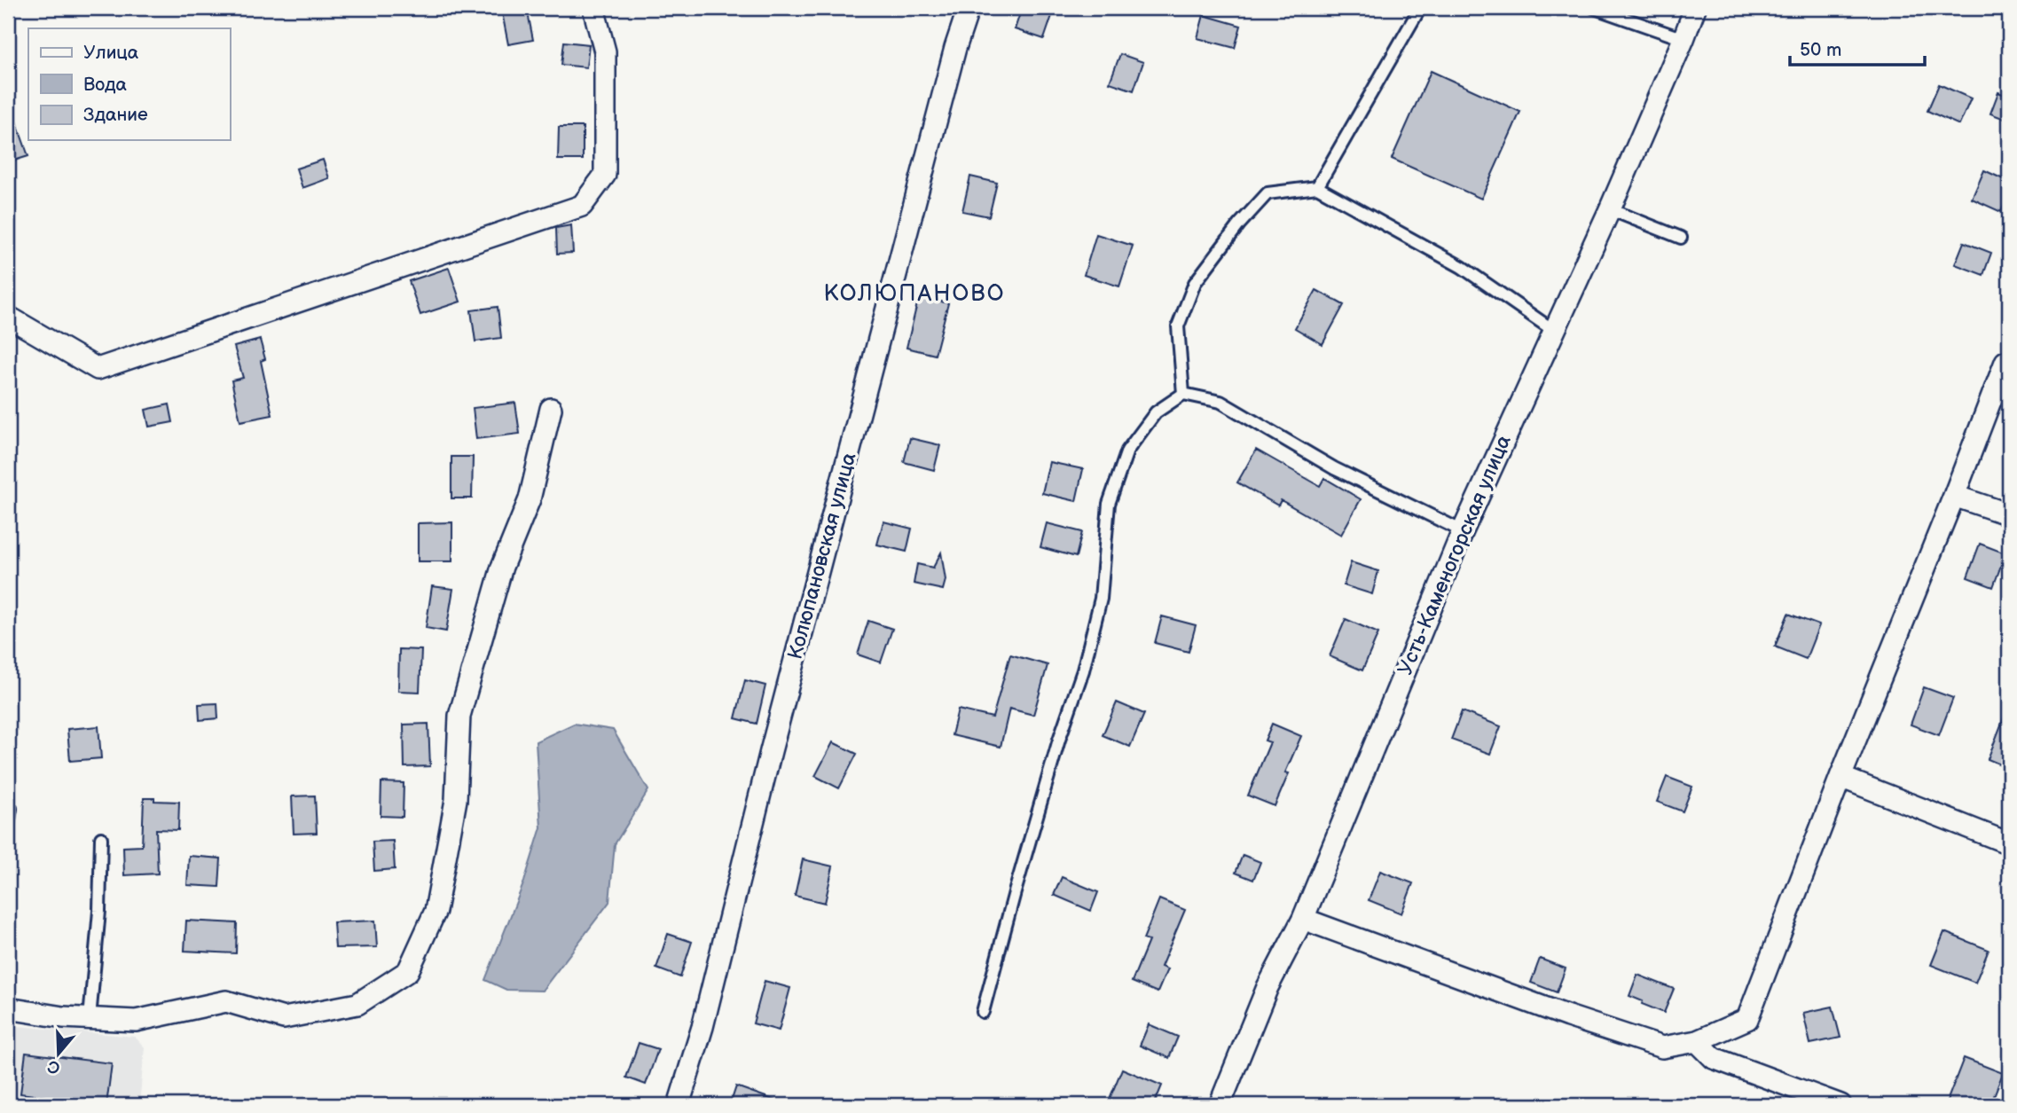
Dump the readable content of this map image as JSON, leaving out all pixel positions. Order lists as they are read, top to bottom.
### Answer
{
  "streets": {
    "street": ["Усть-Каменогорская улица", "Колюпановская улица"]
  },
  "districts": ["КОЛЮПАНОВО"],
  "legend": ["Улица", "Вода", "Здание"],
  "scale_bar": "50 m",
  "north": "bottom"
}
